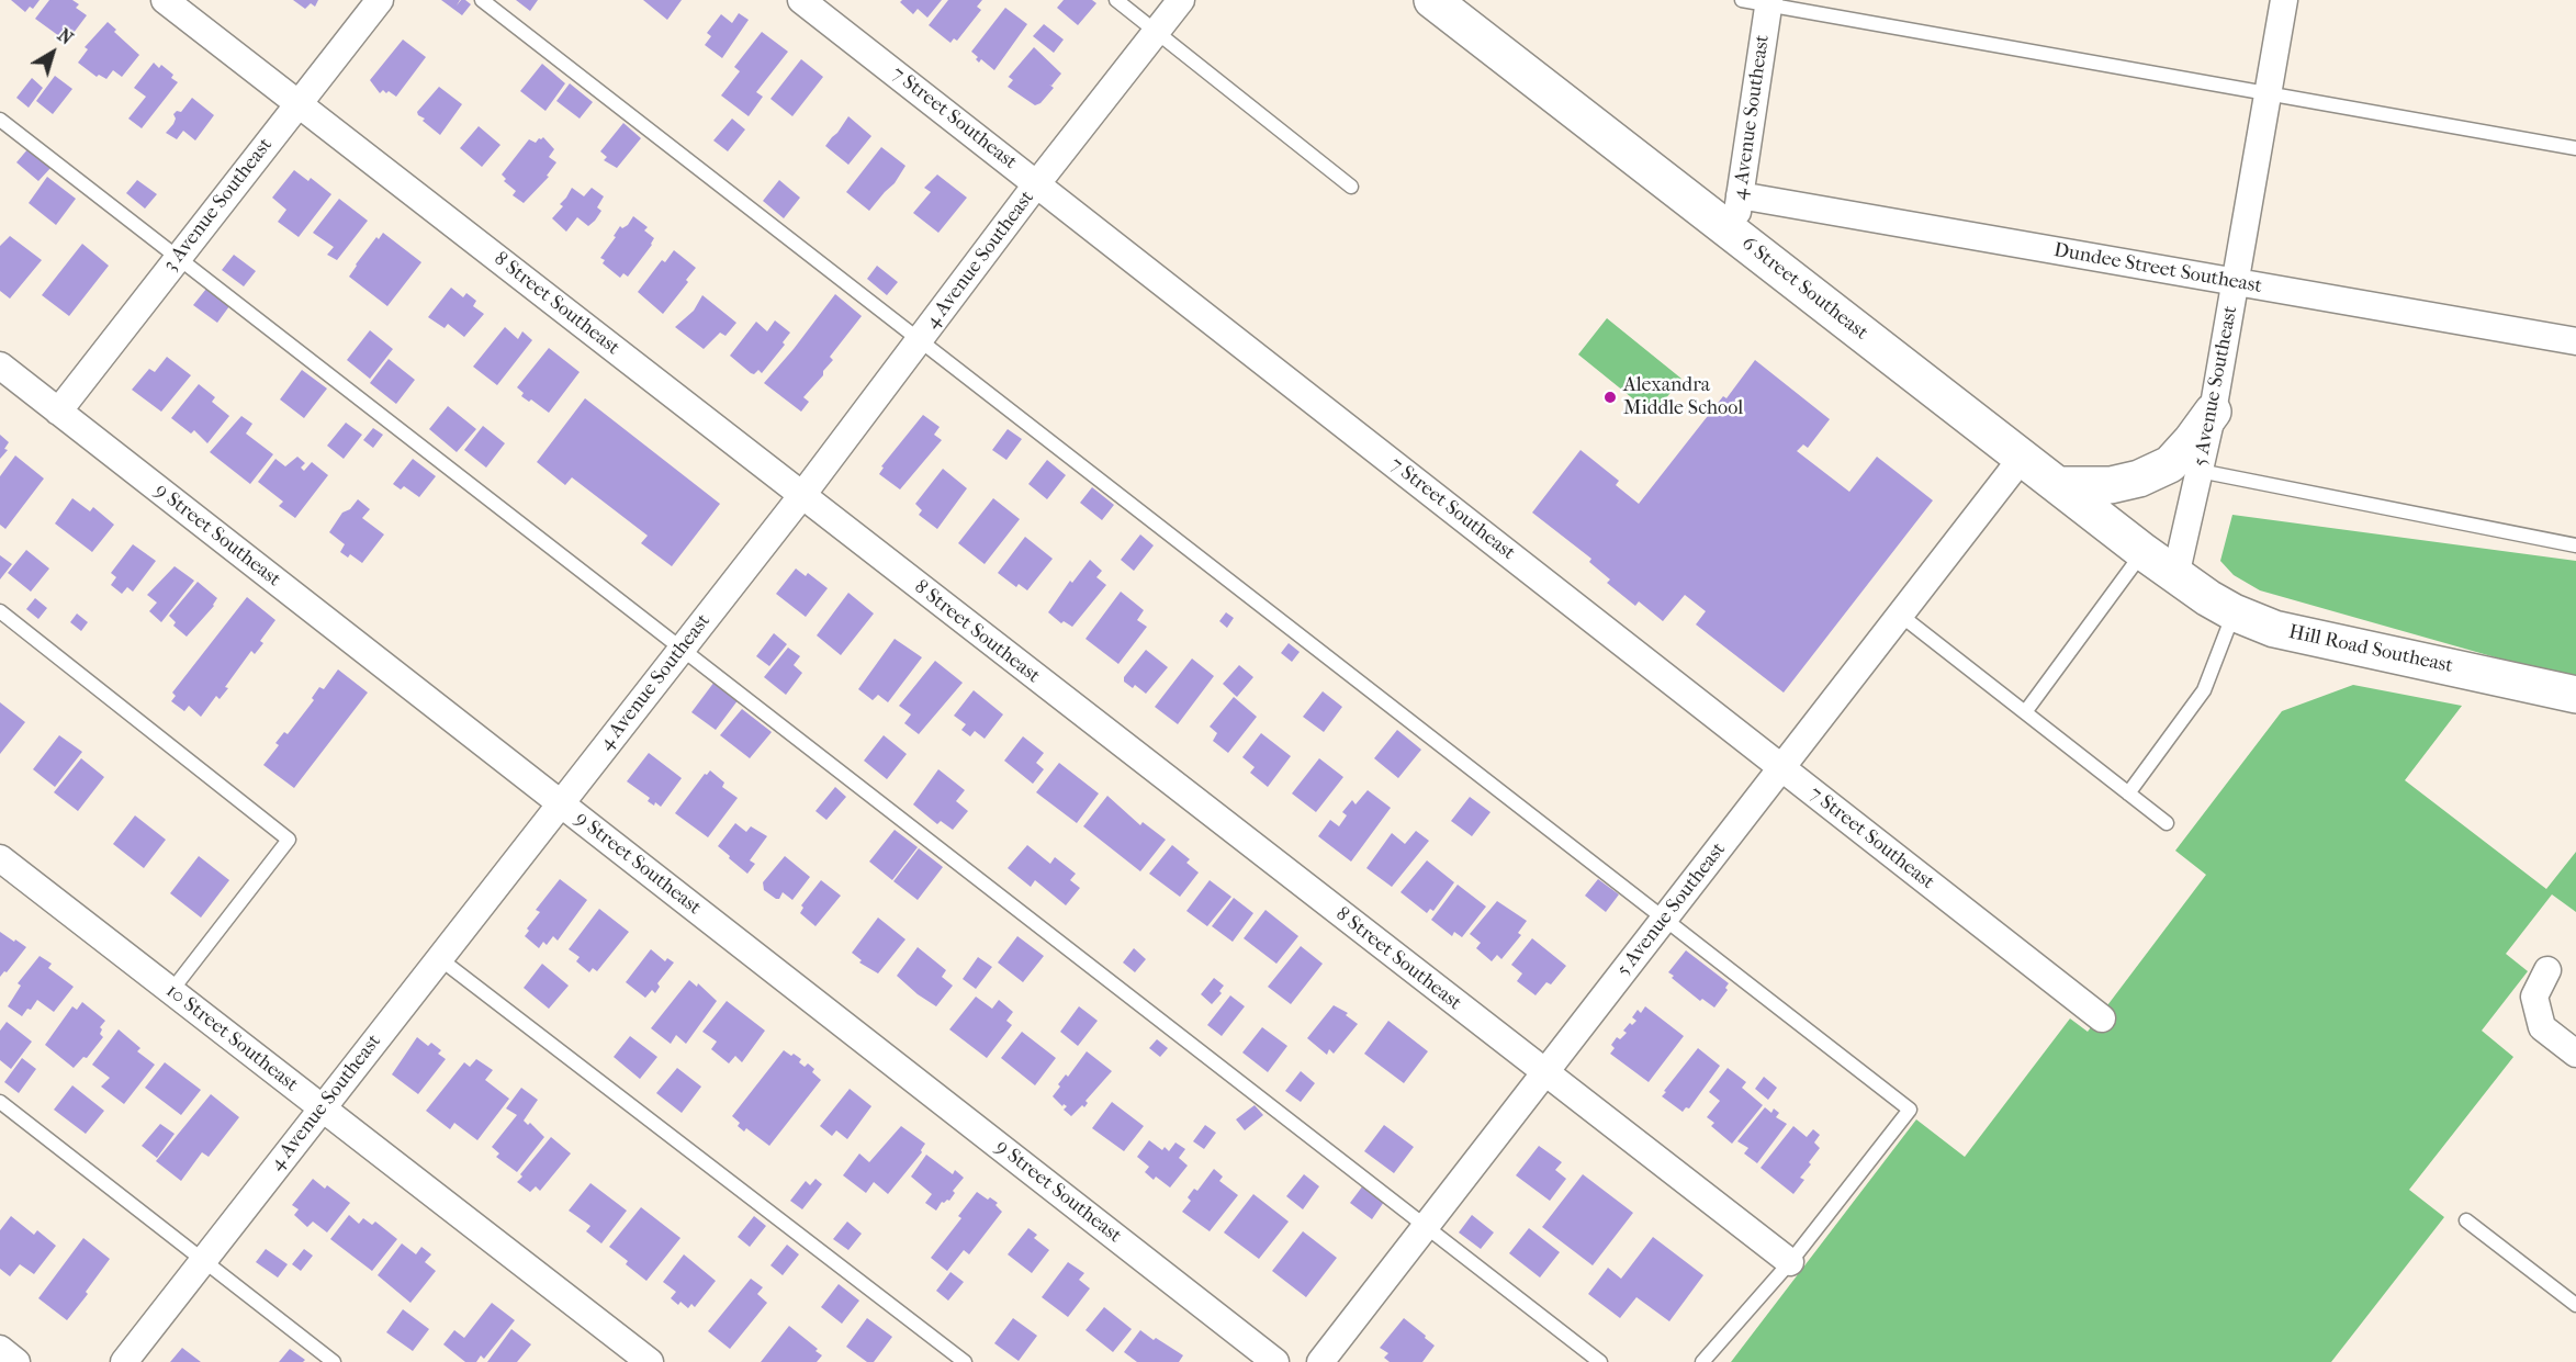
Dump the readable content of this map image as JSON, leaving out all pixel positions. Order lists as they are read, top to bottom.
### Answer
{
  "streets": {
    "street": [
      "4 Avenue Southeast",
      "7 Street Southeast",
      "3 Avenue Southeast",
      "Dundee Street Southeast",
      "6 Street Southeast",
      "8 Street Southeast",
      "5 Avenue Southeast",
      "9 Street Southeast",
      "Hill Road Southeast",
      "10 Street Southeast"
    ]
  },
  "crossings": [
    ["4 Avenue Southeast", "7 Street Southeast"],
    ["4 Avenue Southeast", "Dundee Street Southeast"],
    ["4 Avenue Southeast", "6 Street Southeast"],
    ["4 Avenue Southeast", "8 Street Southeast"],
    ["4 Avenue Southeast", "9 Street Southeast"],
    ["4 Avenue Southeast", "10 Street Southeast"],
    ["7 Street Southeast", "5 Avenue Southeast"],
    ["3 Avenue Southeast", "8 Street Southeast"],
    ["3 Avenue Southeast", "9 Street Southeast"],
    ["Dundee Street Southeast", "5 Avenue Southeast"],
    ["6 Street Southeast", "5 Avenue Southeast"],
    ["6 Street Southeast", "Hill Road Southeast"],
    ["8 Street Southeast", "5 Avenue Southeast"],
    ["5 Avenue Southeast", "Hill Road Southeast"]
  ],
  "places": ["Alexandra Middle School"],
  "north": "top right"
}
